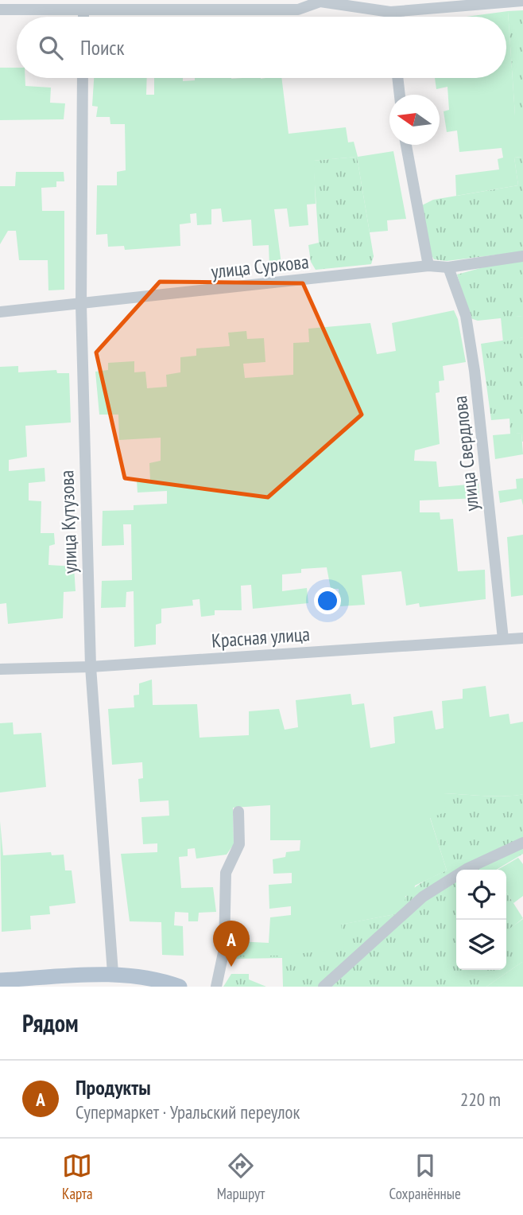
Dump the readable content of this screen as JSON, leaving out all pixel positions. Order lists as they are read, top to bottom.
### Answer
{
  "streets": {
    "street": [
      "улица Суркова",
      "улица Свердлова",
      "улица Кутузова",
      "Красная улица"
    ]
  },
  "crossings": [
    ["улица Суркова", "улица Свердлова"],
    ["улица Суркова", "улица Кутузова"],
    ["улица Свердлова", "Красная улица"],
    ["улица Кутузова", "Красная улица"]
  ],
  "north": "left",
  "page": {
    "search": "Поиск",
    "pins": "A",
    "heading": "Рядом",
    "list": [
      {
        "mark": "A",
        "name": "Продукты",
        "note": "Супермаркет · Уральский переулок",
        "value": "220 m"
      }
    ],
    "nav": ["Карта", "Маршрут", "Сохранённые"]
  }
}
